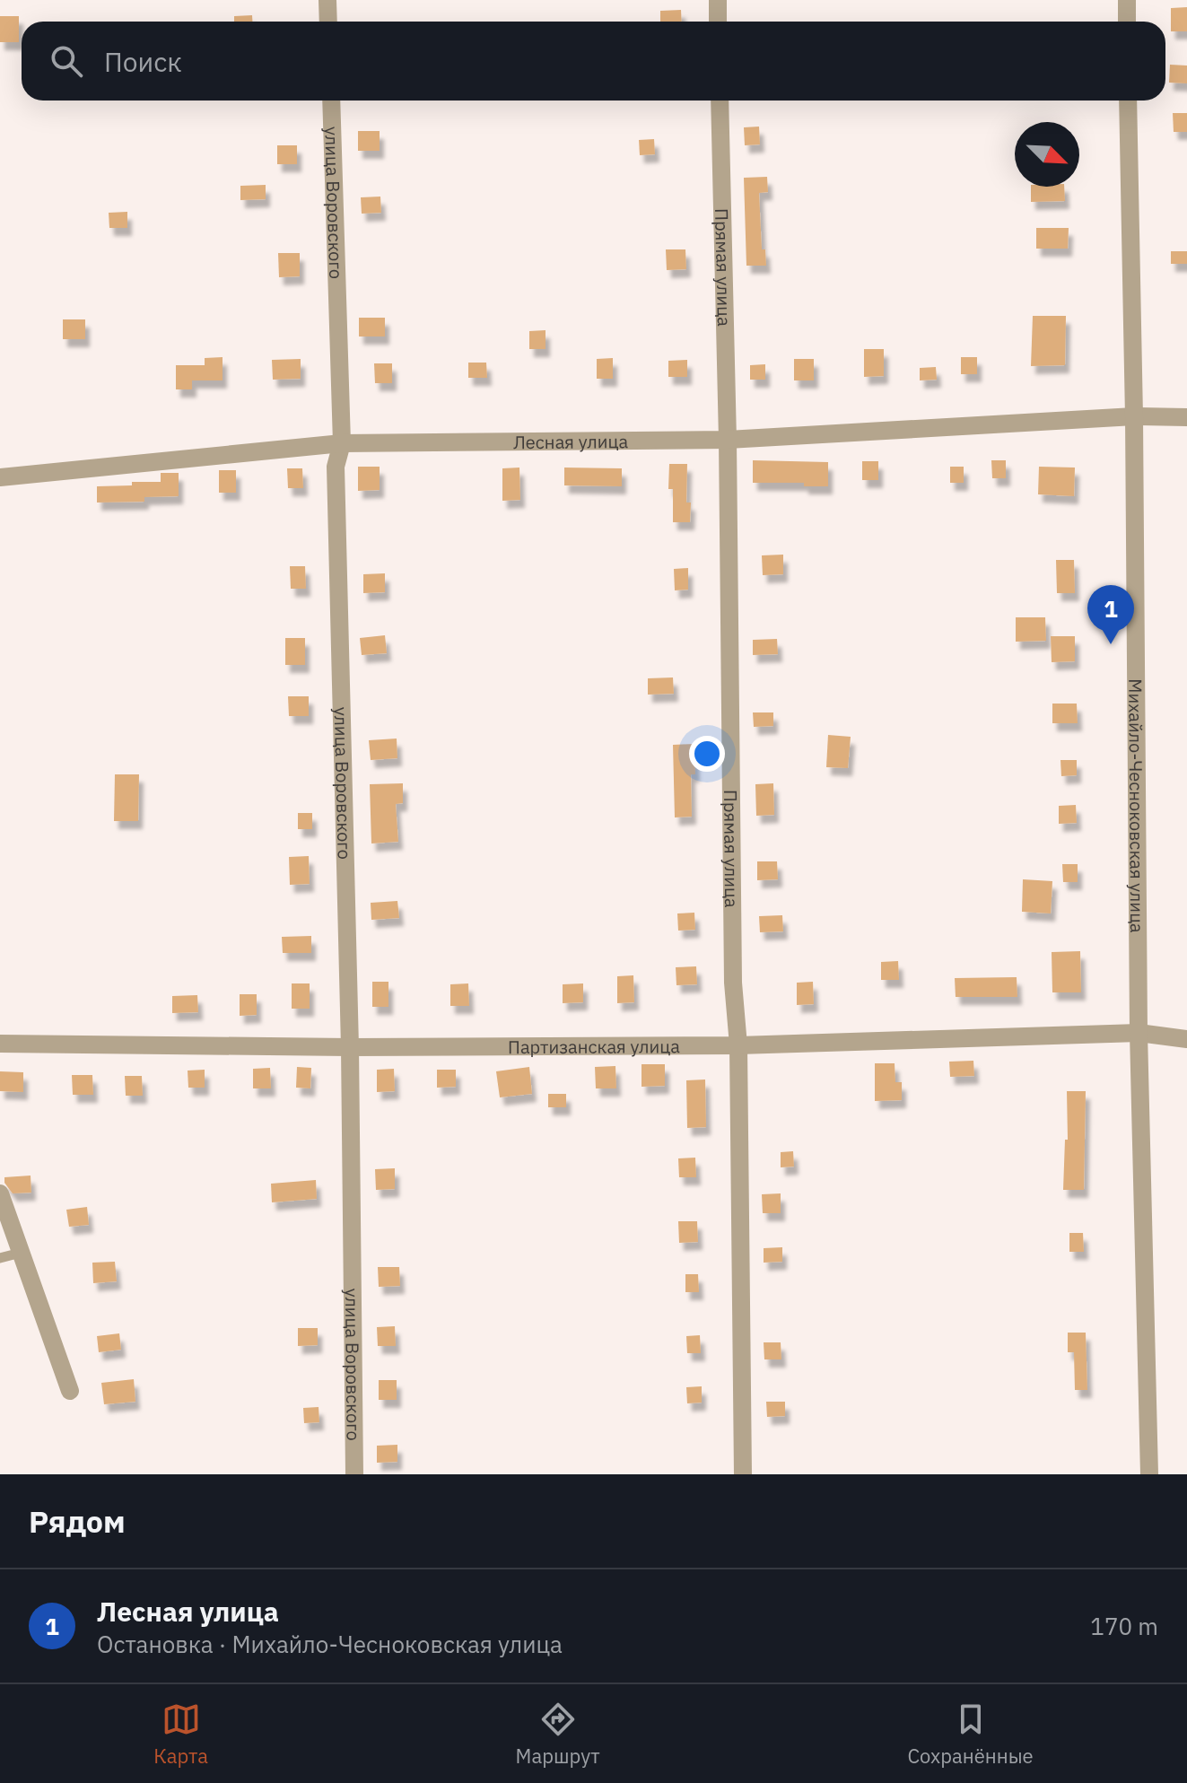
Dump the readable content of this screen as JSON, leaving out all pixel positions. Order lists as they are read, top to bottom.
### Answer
{
  "streets": {
    "street": [
      "улица Воровского",
      "Прямая улица",
      "Лесная улица",
      "Михайло-Чесноковская улица",
      "Партизанская улица"
    ]
  },
  "crossings": [
    ["улица Воровского", "Лесная улица"],
    ["улица Воровского", "Партизанская улица"],
    ["Прямая улица", "Лесная улица"],
    ["Прямая улица", "Партизанская улица"],
    ["Лесная улица", "Михайло-Чесноковская улица"],
    ["Михайло-Чесноковская улица", "Партизанская улица"]
  ],
  "north": "bottom right",
  "page": {
    "search": "Поиск",
    "pins": "1",
    "heading": "Рядом",
    "list": [
      {
        "mark": "1",
        "name": "Лесная улица",
        "note": "Остановка · Михайло-Чесноковская улица",
        "value": "170 m"
      }
    ],
    "nav": ["Карта", "Маршрут", "Сохранённые"]
  }
}
